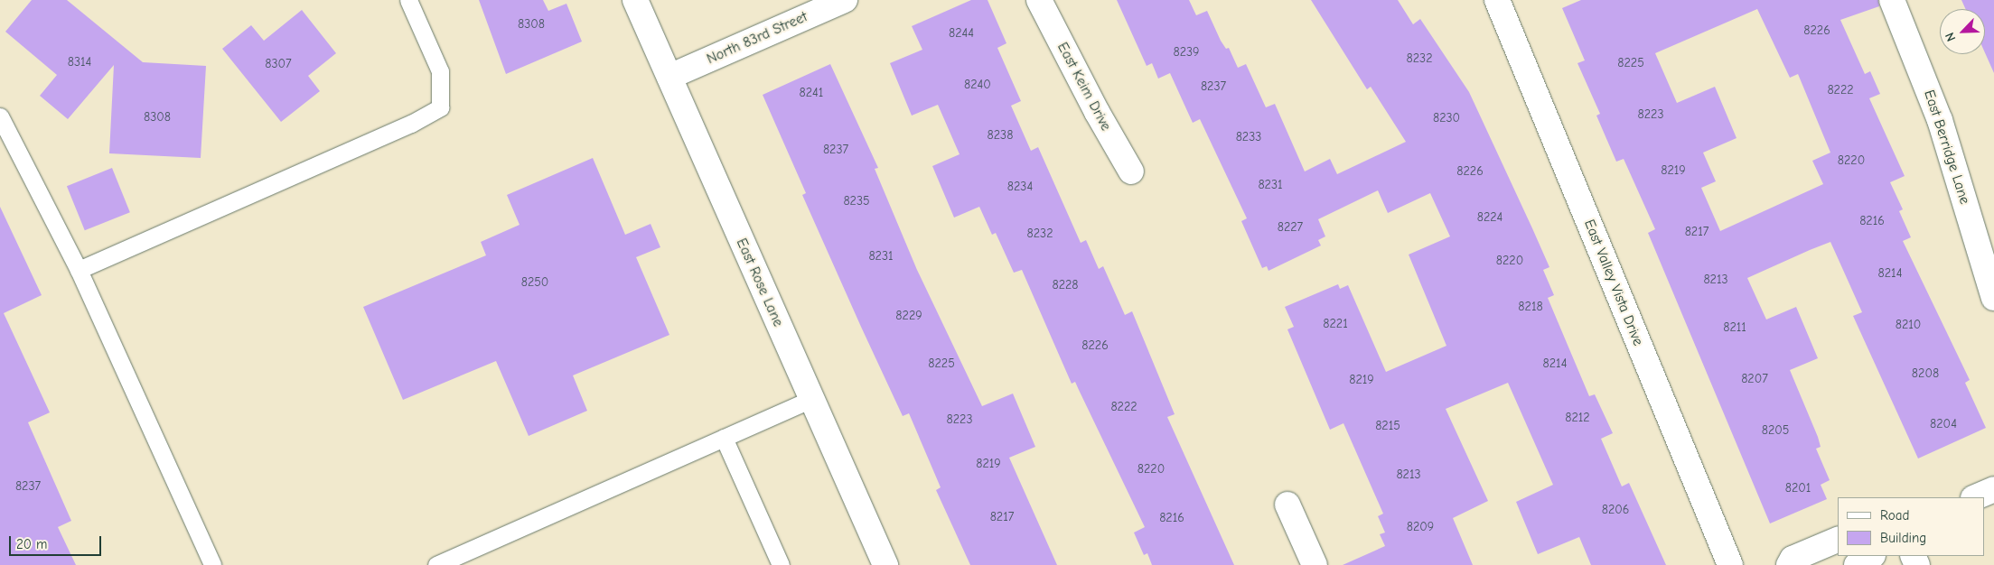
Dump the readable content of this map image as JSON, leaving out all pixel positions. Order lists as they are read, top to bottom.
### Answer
{
  "streets": {
    "street": [
      "North 83rd Street",
      "East Keim Drive",
      "East Berridge Lane",
      "East Rose Lane",
      "East Valley Vista Drive"
    ]
  },
  "crossings": [
    ["North 83rd Street", "East Rose Lane"]
  ],
  "house_numbers": [
    "8308",
    "8226",
    "8244",
    "8239",
    "8232",
    "8314",
    "8225",
    "8307",
    "8240",
    "8237",
    "8222",
    "8241",
    "8223",
    "8308",
    "8230",
    "8238",
    "8233",
    "8237",
    "8220",
    "8219",
    "8226",
    "8231",
    "8234",
    "8235",
    "8224",
    "8216",
    "8227",
    "8217",
    "8232",
    "8231",
    "8220",
    "8214",
    "8213",
    "8250",
    "8228",
    "8218",
    "8229",
    "8221",
    "8210",
    "8211",
    "8226",
    "8225",
    "8214",
    "8208",
    "8207",
    "8219",
    "8222",
    "8212",
    "8223",
    "8204",
    "8215",
    "8205",
    "8219",
    "8220",
    "8213",
    "8237",
    "8201",
    "8206",
    "8217",
    "8216",
    "8209"
  ],
  "legend": ["Road", "Building"],
  "scale_bar": "20 m",
  "north": "bottom left"
}
